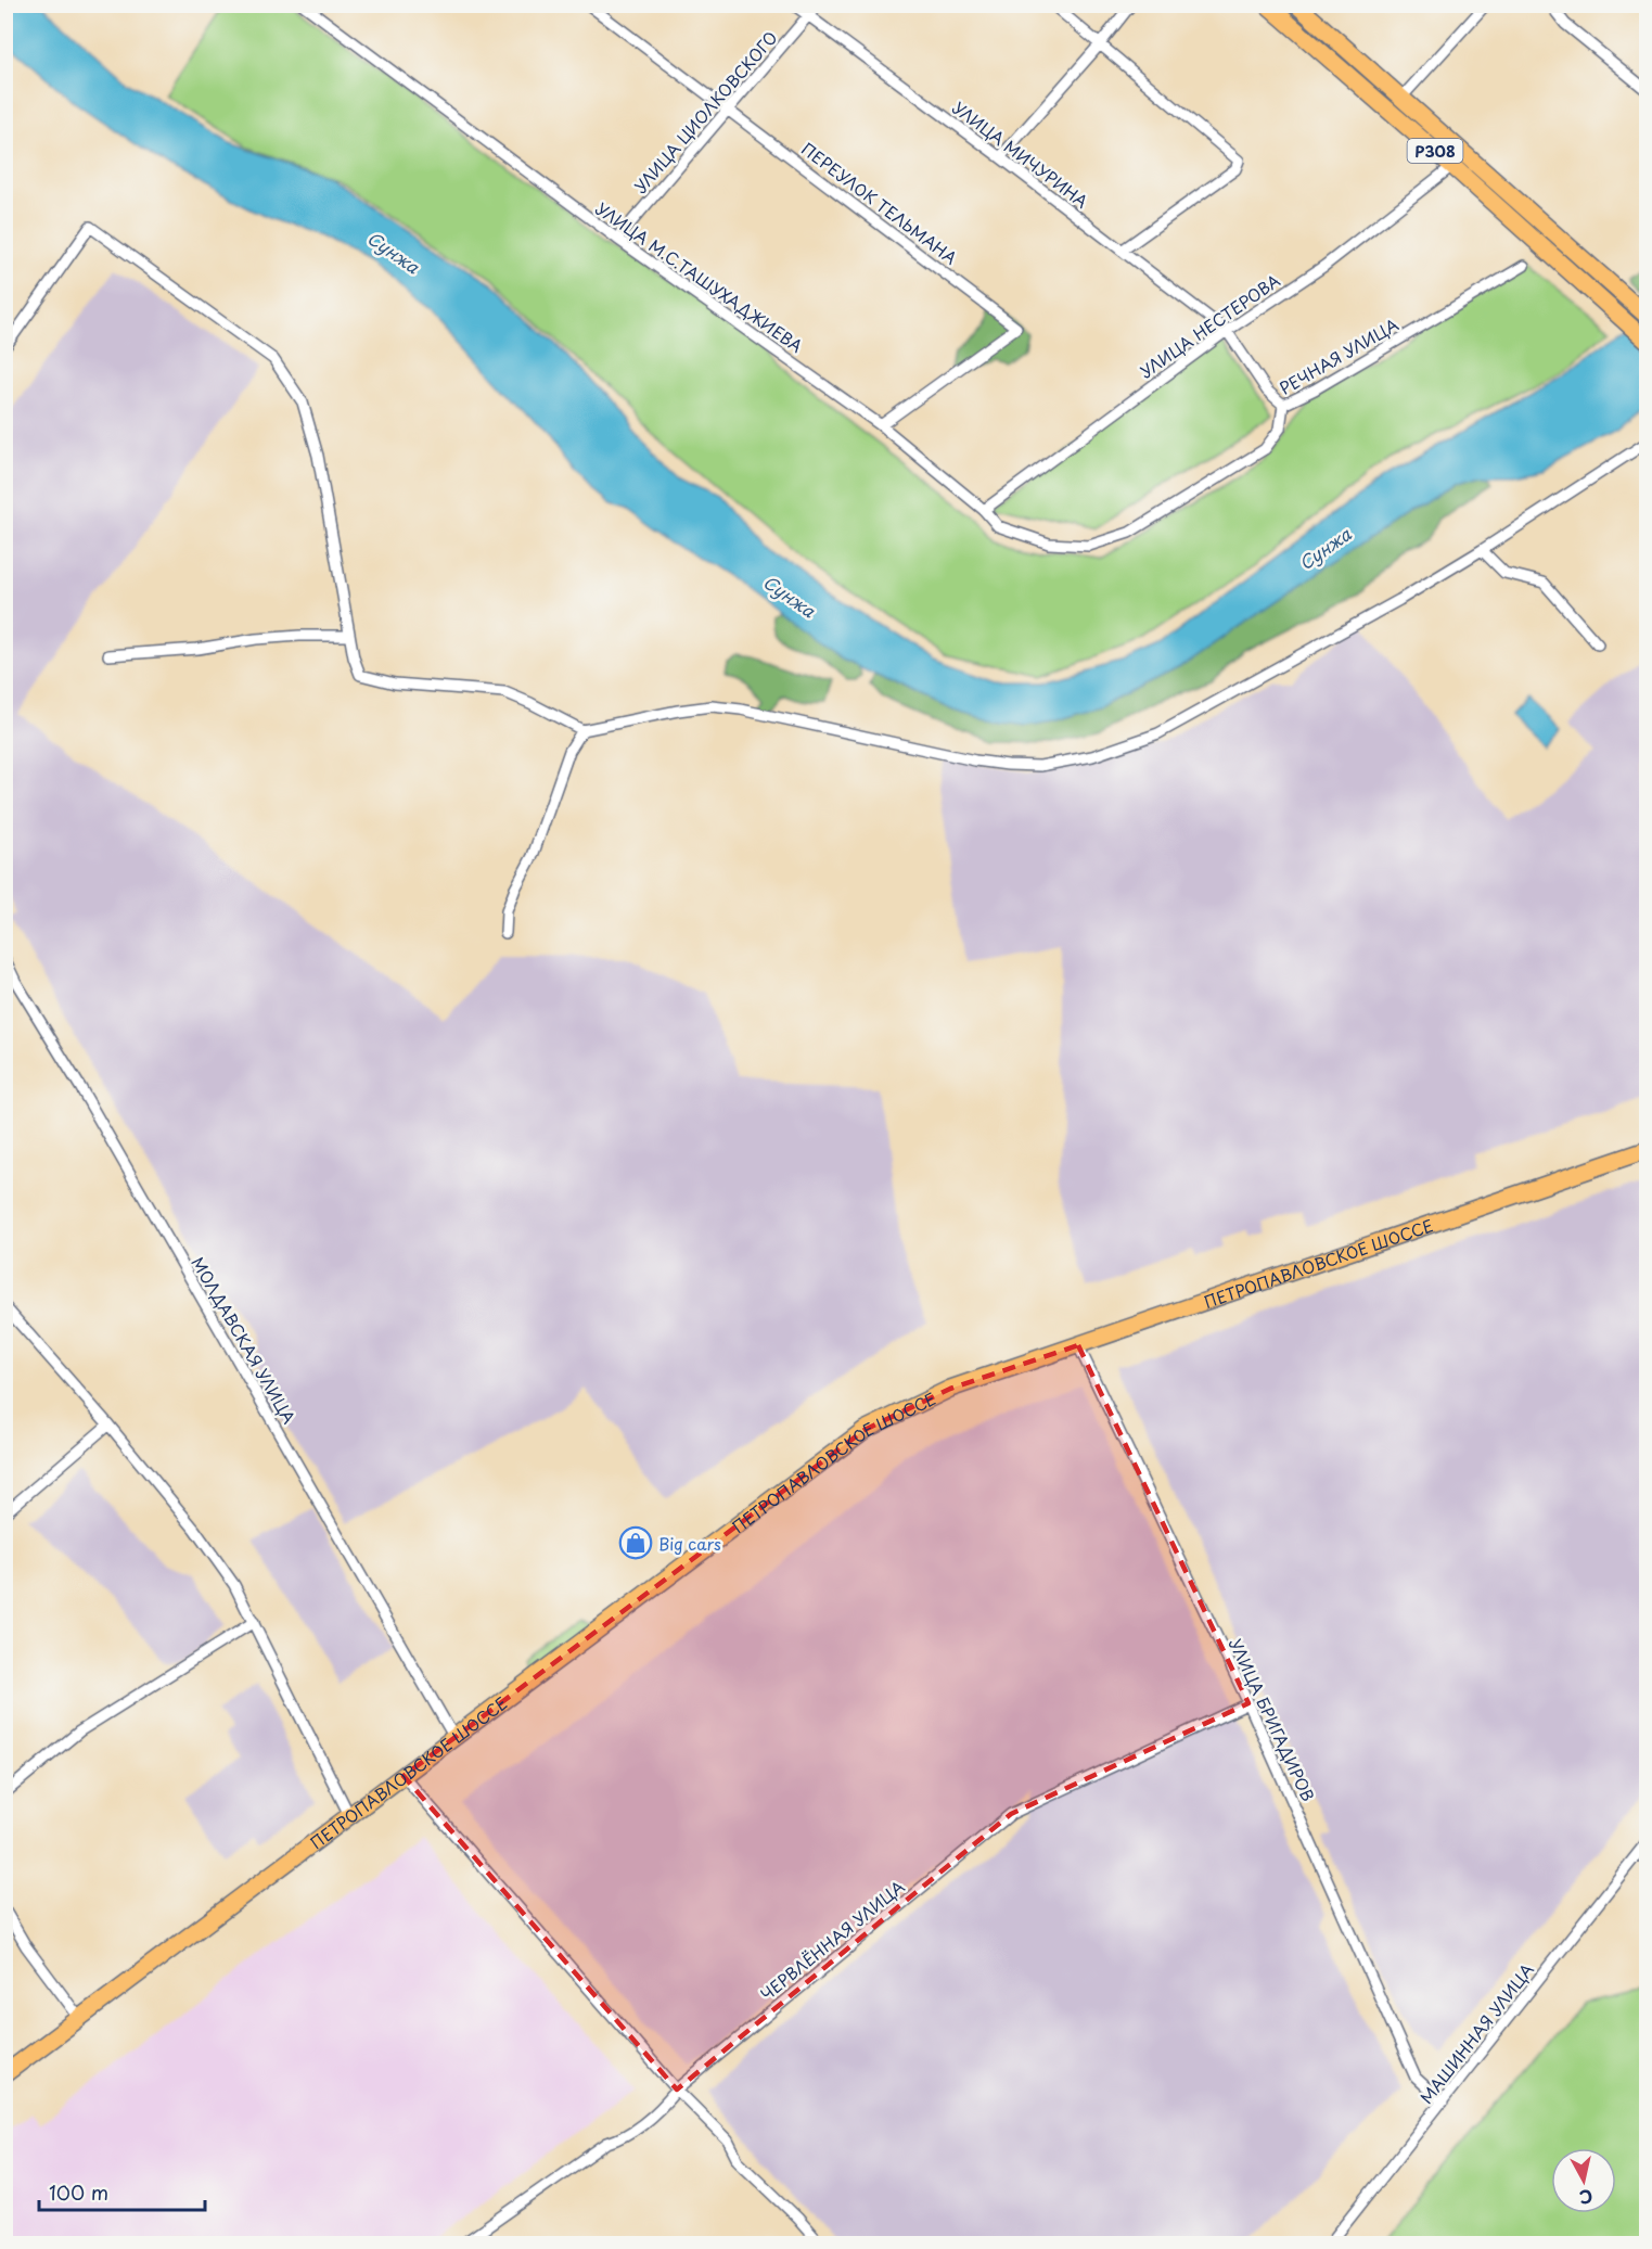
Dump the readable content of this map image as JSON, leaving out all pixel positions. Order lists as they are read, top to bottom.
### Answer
{
  "streets": {
    "main road": ["P308", "ПЕТРОПАВЛОВСКОЕ ШОССЕ"],
    "street": [
      "УЛИЦА ЦИОЛКОВСКОГО",
      "УЛИЦА МИЧУРИНА",
      "ПЕРЕУЛОК ТЕЛЬМАНА",
      "УЛИЦА М.С.ТАШУХАДЖИЕВА",
      "УЛИЦА НЕСТЕРОВА",
      "РЕЧНАЯ УЛИЦА",
      "МОЛДАВСКАЯ УЛИЦА",
      "УЛИЦА БРИГАДИРОВ",
      "ЧЕРВЛЁННАЯ УЛИЦА",
      "МАШИННАЯ УЛИЦА"
    ]
  },
  "crossings": [
    ["УЛИЦА ЦИОЛКОВСКОГО", "УЛИЦА МИЧУРИНА"],
    ["УЛИЦА ЦИОЛКОВСКОГО", "ПЕРЕУЛОК ТЕЛЬМАНА"],
    ["УЛИЦА ЦИОЛКОВСКОГО", "УЛИЦА М.С.ТАШУХАДЖИЕВА"],
    ["P308", "УЛИЦА НЕСТЕРОВА"],
    ["УЛИЦА МИЧУРИНА", "УЛИЦА НЕСТЕРОВА"],
    ["УЛИЦА МИЧУРИНА", "РЕЧНАЯ УЛИЦА"],
    ["ПЕРЕУЛОК ТЕЛЬМАНА", "УЛИЦА М.С.ТАШУХАДЖИЕВА"],
    ["УЛИЦА М.С.ТАШУХАДЖИЕВА", "УЛИЦА НЕСТЕРОВА"],
    ["УЛИЦА М.С.ТАШУХАДЖИЕВА", "РЕЧНАЯ УЛИЦА"],
    ["ПЕТРОПАВЛОВСКОЕ ШОССЕ", "МОЛДАВСКАЯ УЛИЦА"],
    ["ПЕТРОПАВЛОВСКОЕ ШОССЕ", "УЛИЦА БРИГАДИРОВ"],
    ["УЛИЦА БРИГАДИРОВ", "ЧЕРВЛЁННАЯ УЛИЦА"],
    ["УЛИЦА БРИГАДИРОВ", "МАШИННАЯ УЛИЦА"]
  ],
  "water": ["Сунжа"],
  "places": {
    "shop": ["Big cars"]
  },
  "scale_bar": "100 m",
  "north": "bottom"
}
